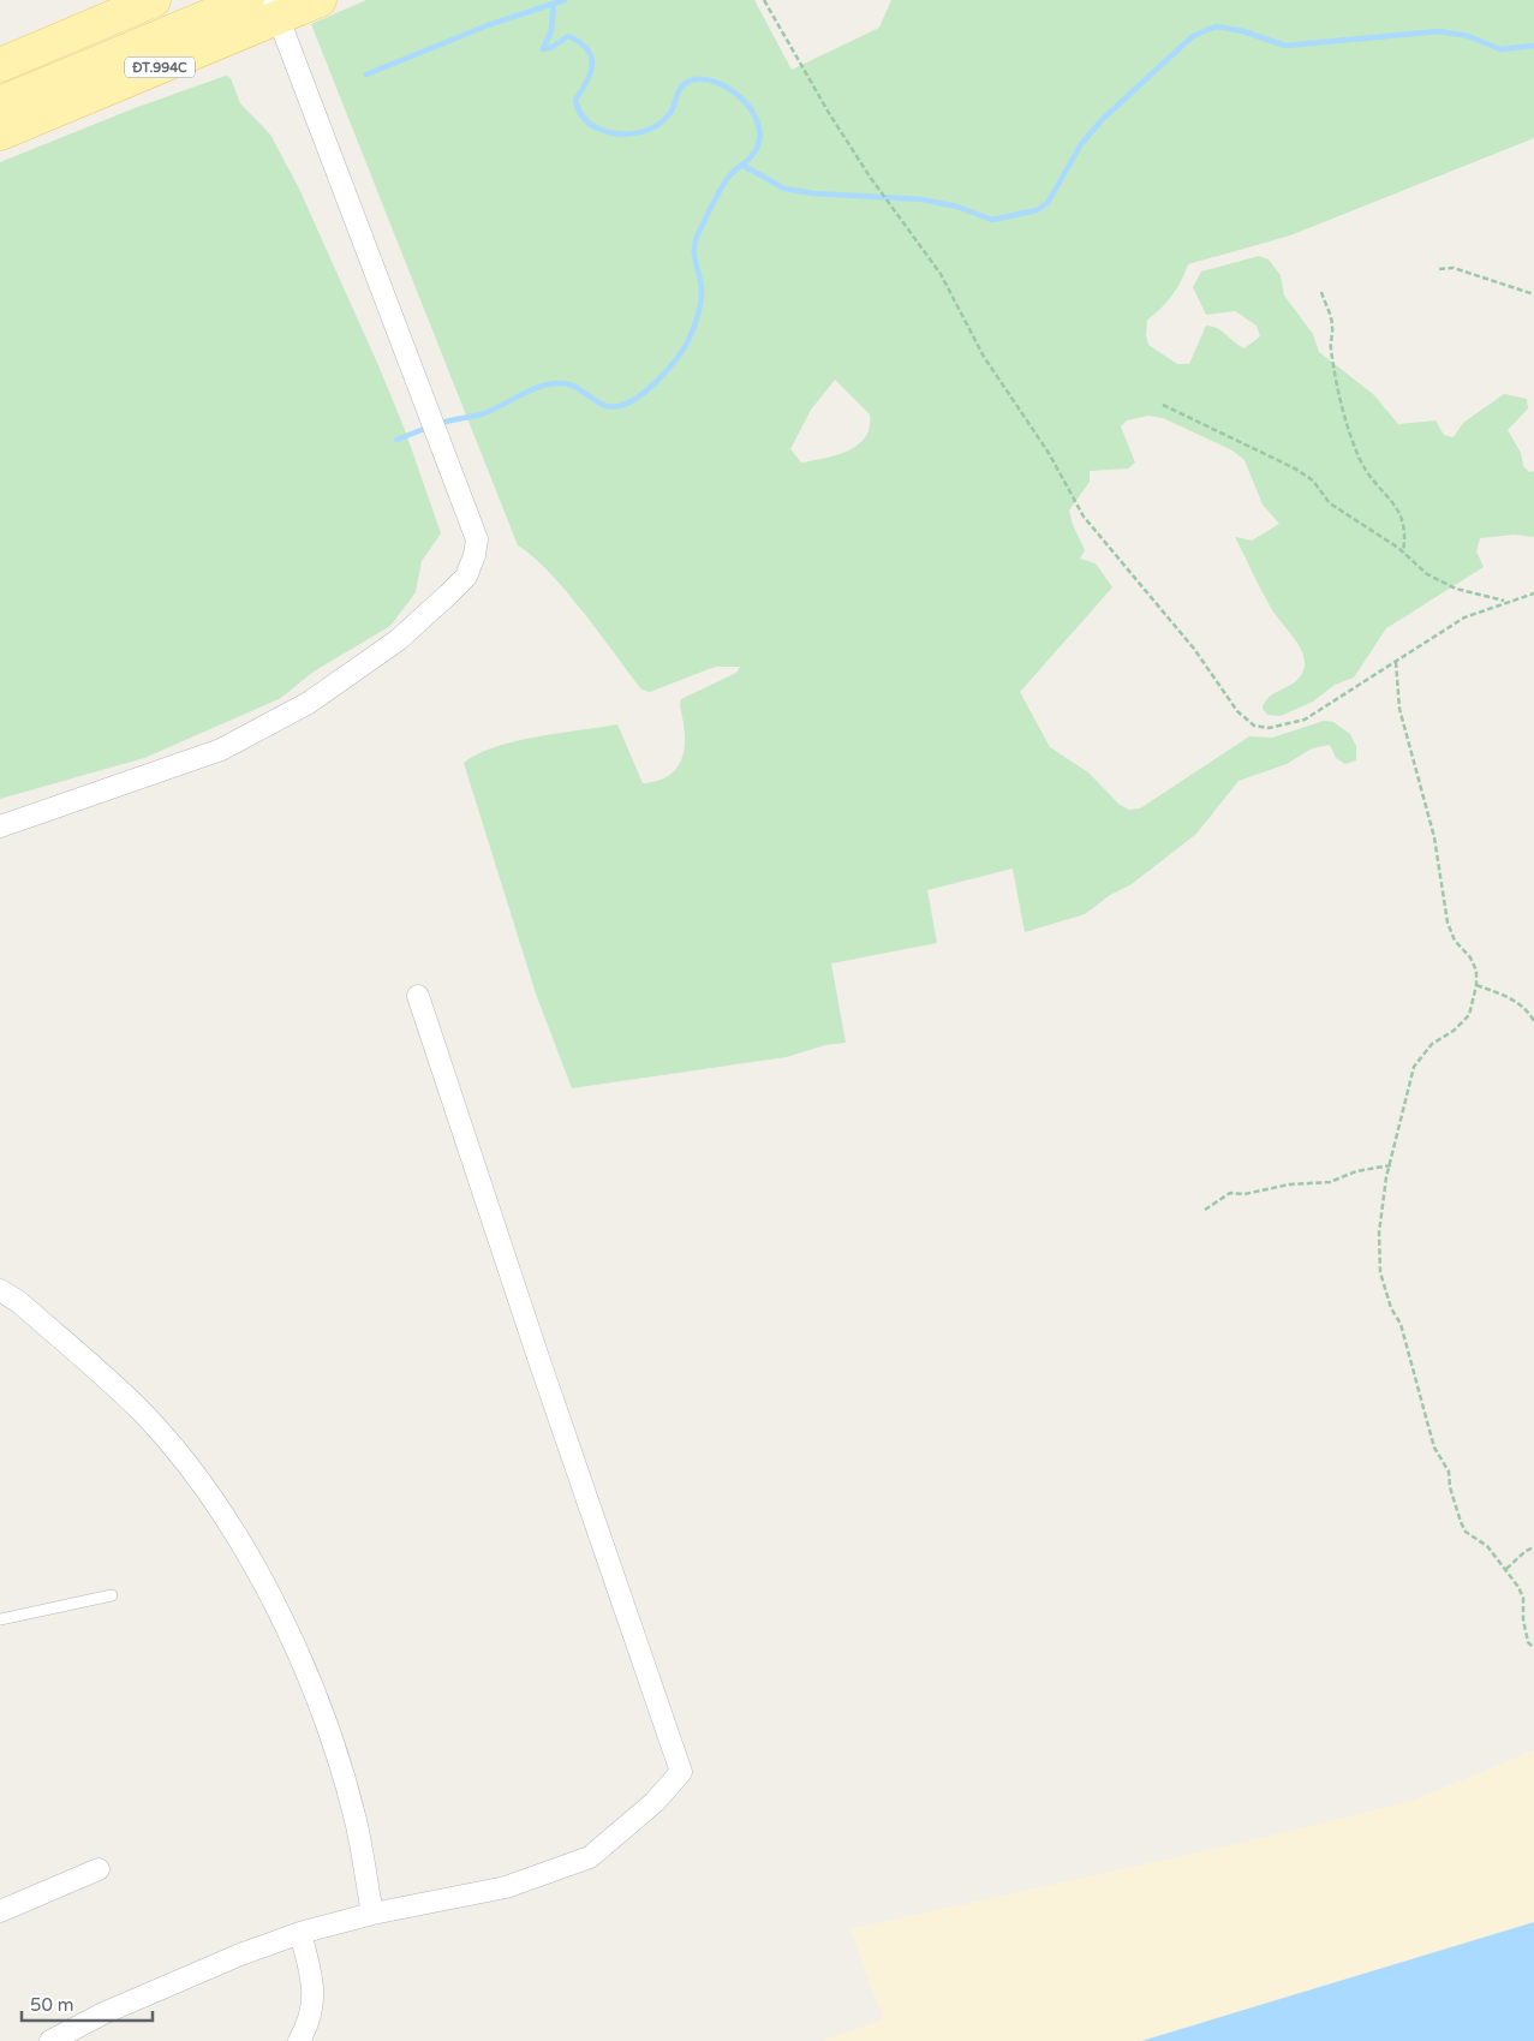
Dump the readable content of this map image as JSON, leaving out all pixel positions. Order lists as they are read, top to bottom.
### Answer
{
  "streets": {
    "main road": ["ĐT.994C"]
  },
  "scale_bar": "50 m"
}
